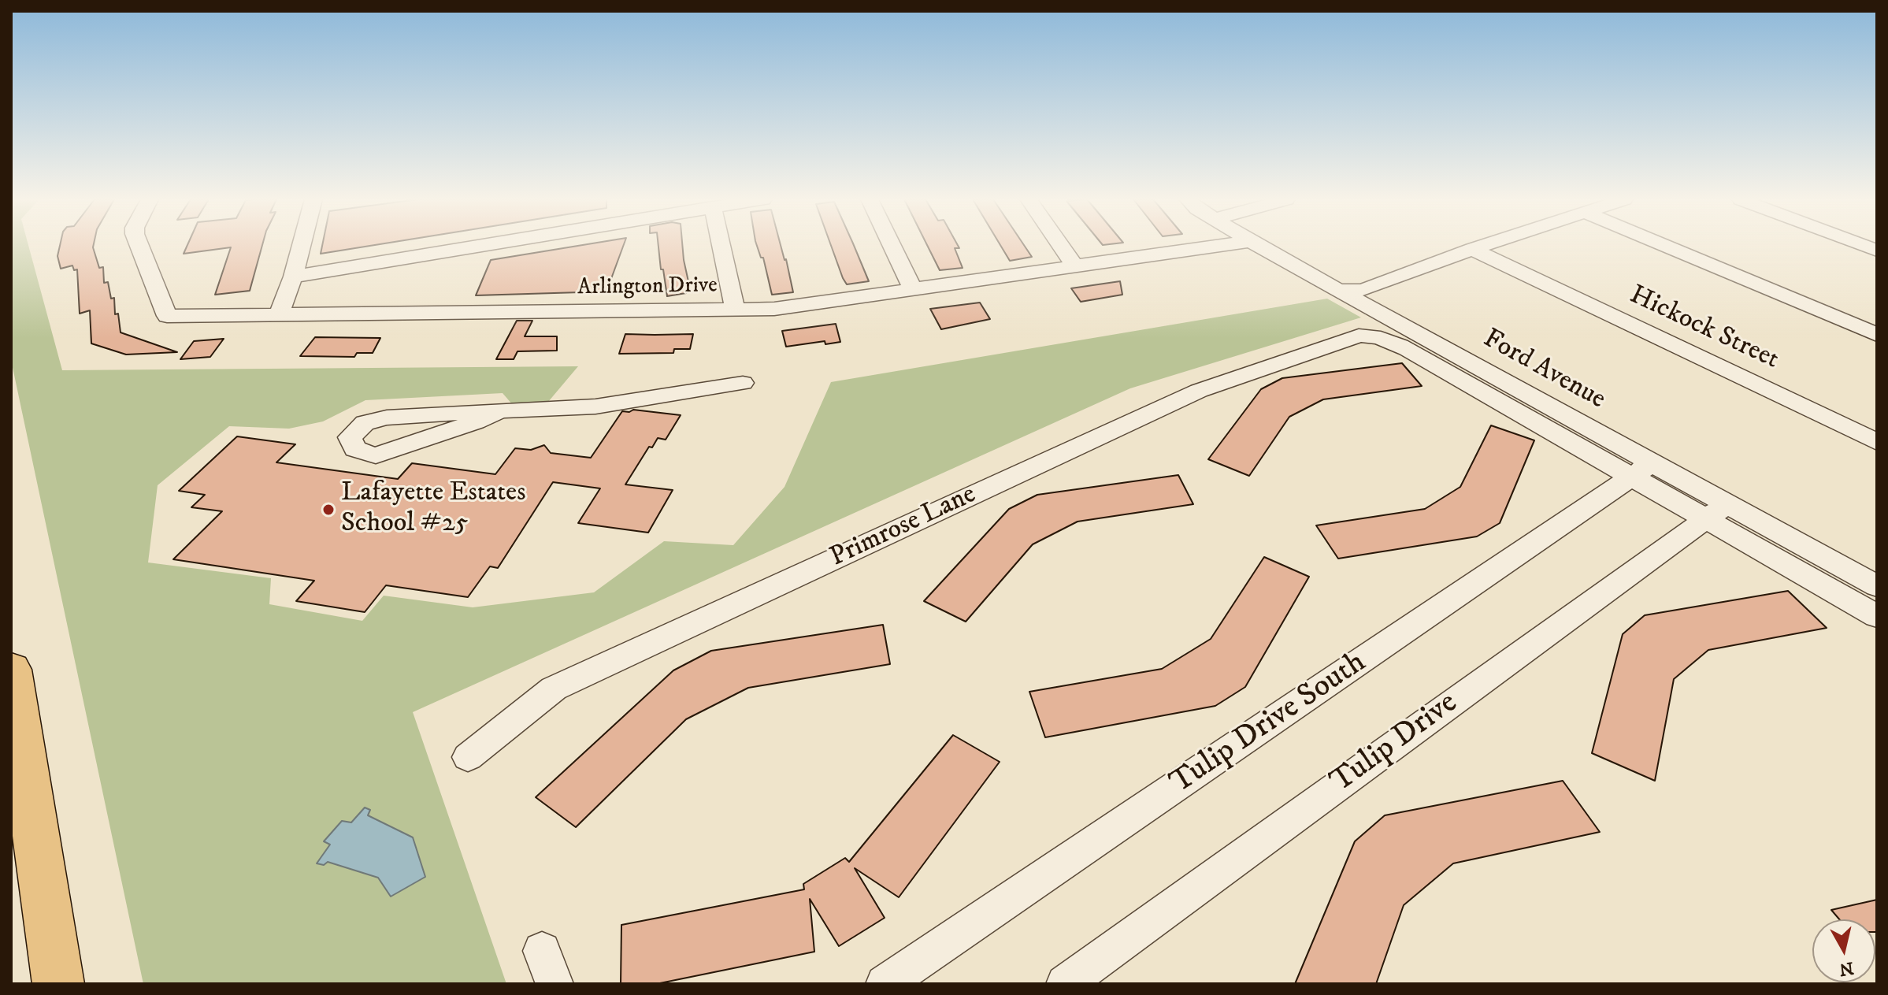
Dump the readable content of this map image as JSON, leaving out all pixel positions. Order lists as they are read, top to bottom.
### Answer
{
  "streets": {
    "street": [
      "Arlington Drive",
      "Hickock Street",
      "Ford Avenue",
      "Primrose Lane",
      "Tulip Drive South",
      "Tulip Drive"
    ]
  },
  "crossings": [
    ["Ford Avenue", "Primrose Lane"],
    ["Ford Avenue", "Tulip Drive South"],
    ["Primrose Lane", "Tulip Drive South"]
  ],
  "places": ["Lafayette Estates School #25"],
  "north": "bottom"
}
